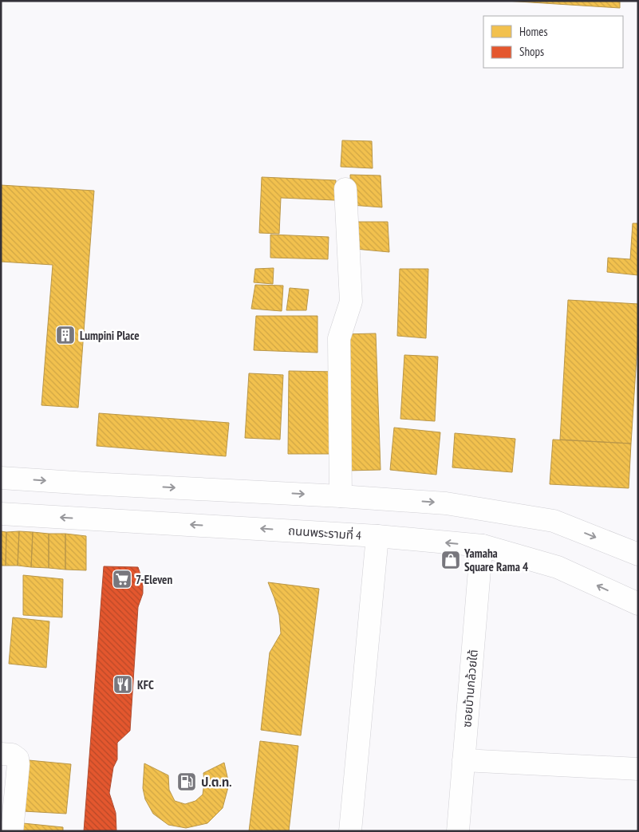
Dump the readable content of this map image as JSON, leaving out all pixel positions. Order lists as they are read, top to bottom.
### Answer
{
  "streets": {
    "main road": ["ถนนพระรามที่ 4", "ซอยบ้านกล้วยใต้"]
  },
  "crossings": [
    ["ถนนพระรามที่ 4", "ซอยบ้านกล้วยใต้"]
  ],
  "places": {
    "building": ["Lumpini Place"],
    "shop": ["Yamaha Square Rama 4"],
    "supermarket": ["7-Eleven"],
    "restaurant": ["KFC"],
    "fuel station": ["ป.ต.ท."]
  },
  "legend": ["Homes", "Shops"]
}
